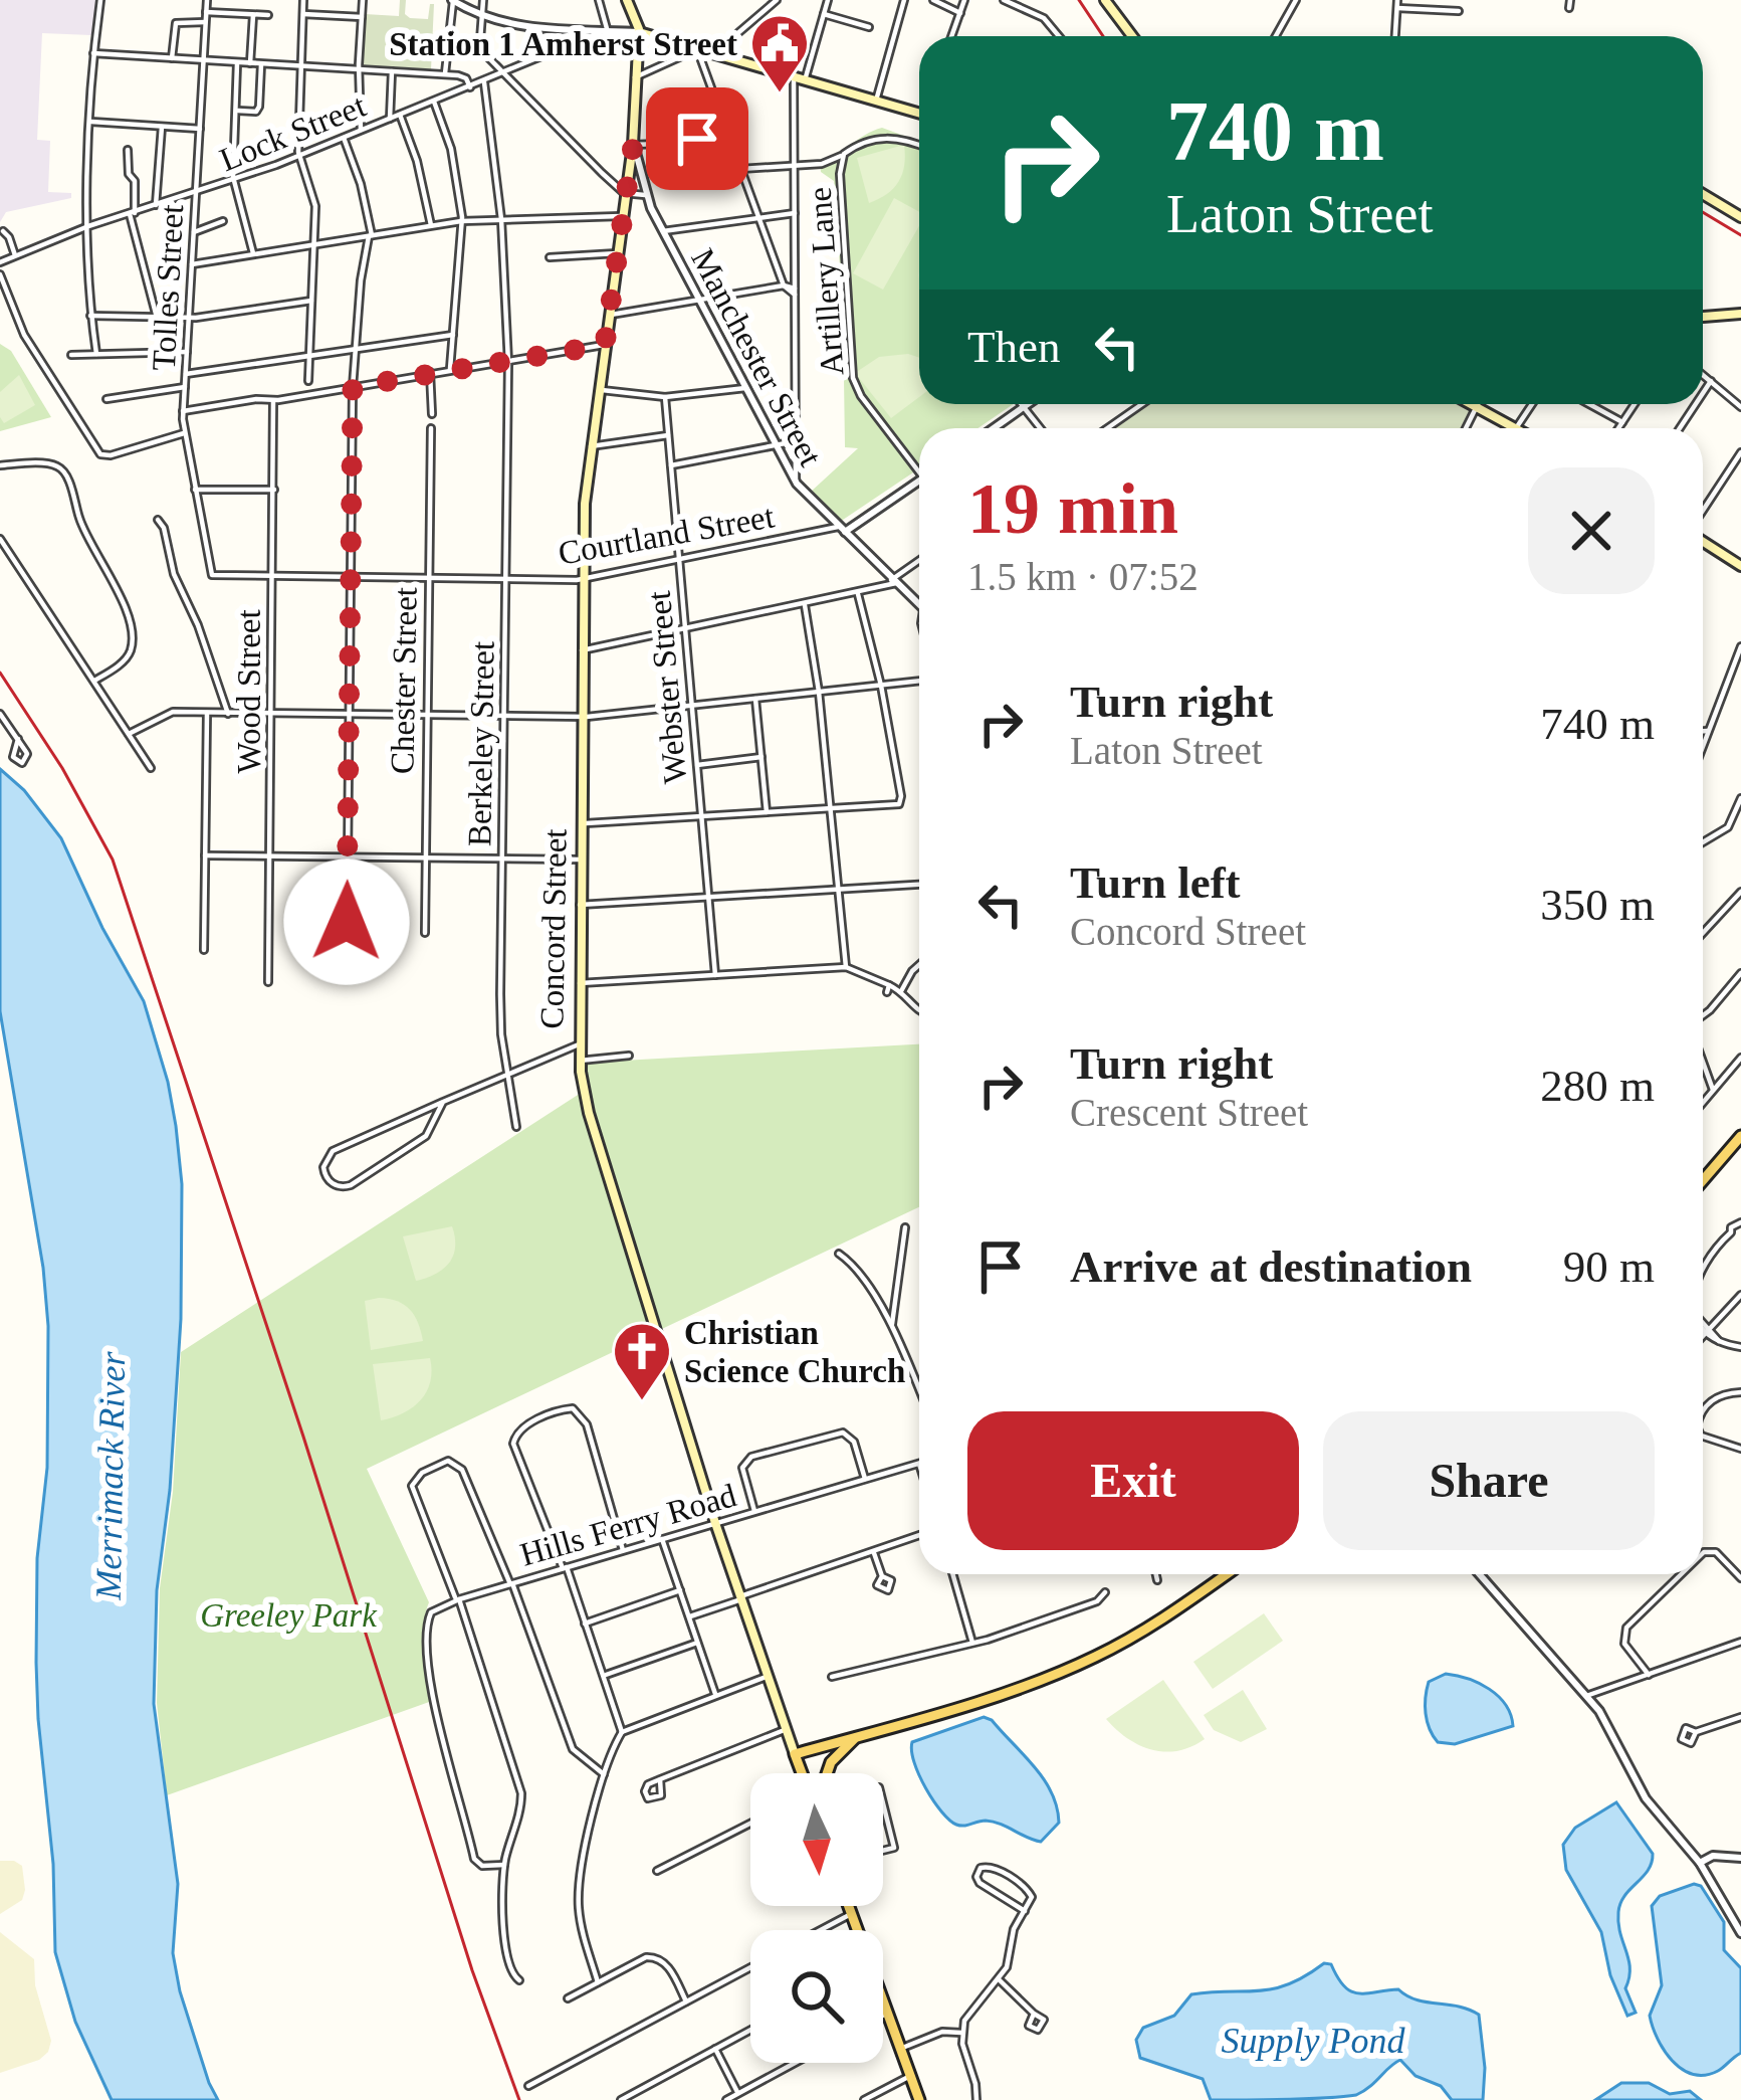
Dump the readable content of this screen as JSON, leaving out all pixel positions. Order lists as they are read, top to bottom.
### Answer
{
  "streets": {
    "main road": ["Concord Street"],
    "street": [
      "Lock Street",
      "Artillery Lane",
      "Tolles Street",
      "Manchester Street",
      "Courtland Street",
      "Chester Street",
      "Webster Street",
      "Wood Street",
      "Berkeley Street",
      "Hills Ferry Road"
    ]
  },
  "crossings": [
    ["Lock Street", "Tolles Street"],
    ["Lock Street", "Berkeley Street"],
    ["Tolles Street", "Courtland Street"],
    ["Manchester Street", "Courtland Street"],
    ["Manchester Street", "Concord Street"],
    ["Courtland Street", "Chester Street"],
    ["Courtland Street", "Webster Street"],
    ["Courtland Street", "Wood Street"],
    ["Courtland Street", "Berkeley Street"],
    ["Courtland Street", "Concord Street"],
    ["Concord Street", "Hills Ferry Road"]
  ],
  "water": ["Merrimack River", "Supply Pond"],
  "parks": ["Greeley Park"],
  "places": {
    "public building": ["Station 1 Amherst Street"],
    "church": ["Christian Science Church"]
  },
  "north": "bottom",
  "page": {
    "turn": ["740 m", "Laton Street"],
    "then": "Then",
    "heading": ["19 min", "1.5 km · 07:52"],
    "list": [
      {
        "name": "Turn right",
        "note": "Laton Street",
        "value": "740 m"
      },
      {
        "name": "Turn left",
        "note": "Concord Street",
        "value": "350 m"
      },
      {
        "name": "Turn right",
        "note": "Crescent Street",
        "value": "280 m"
      },
      {
        "name": "Arrive at destination",
        "value": "90 m"
      }
    ],
    "buttons": ["Exit", "Share"]
  }
}
